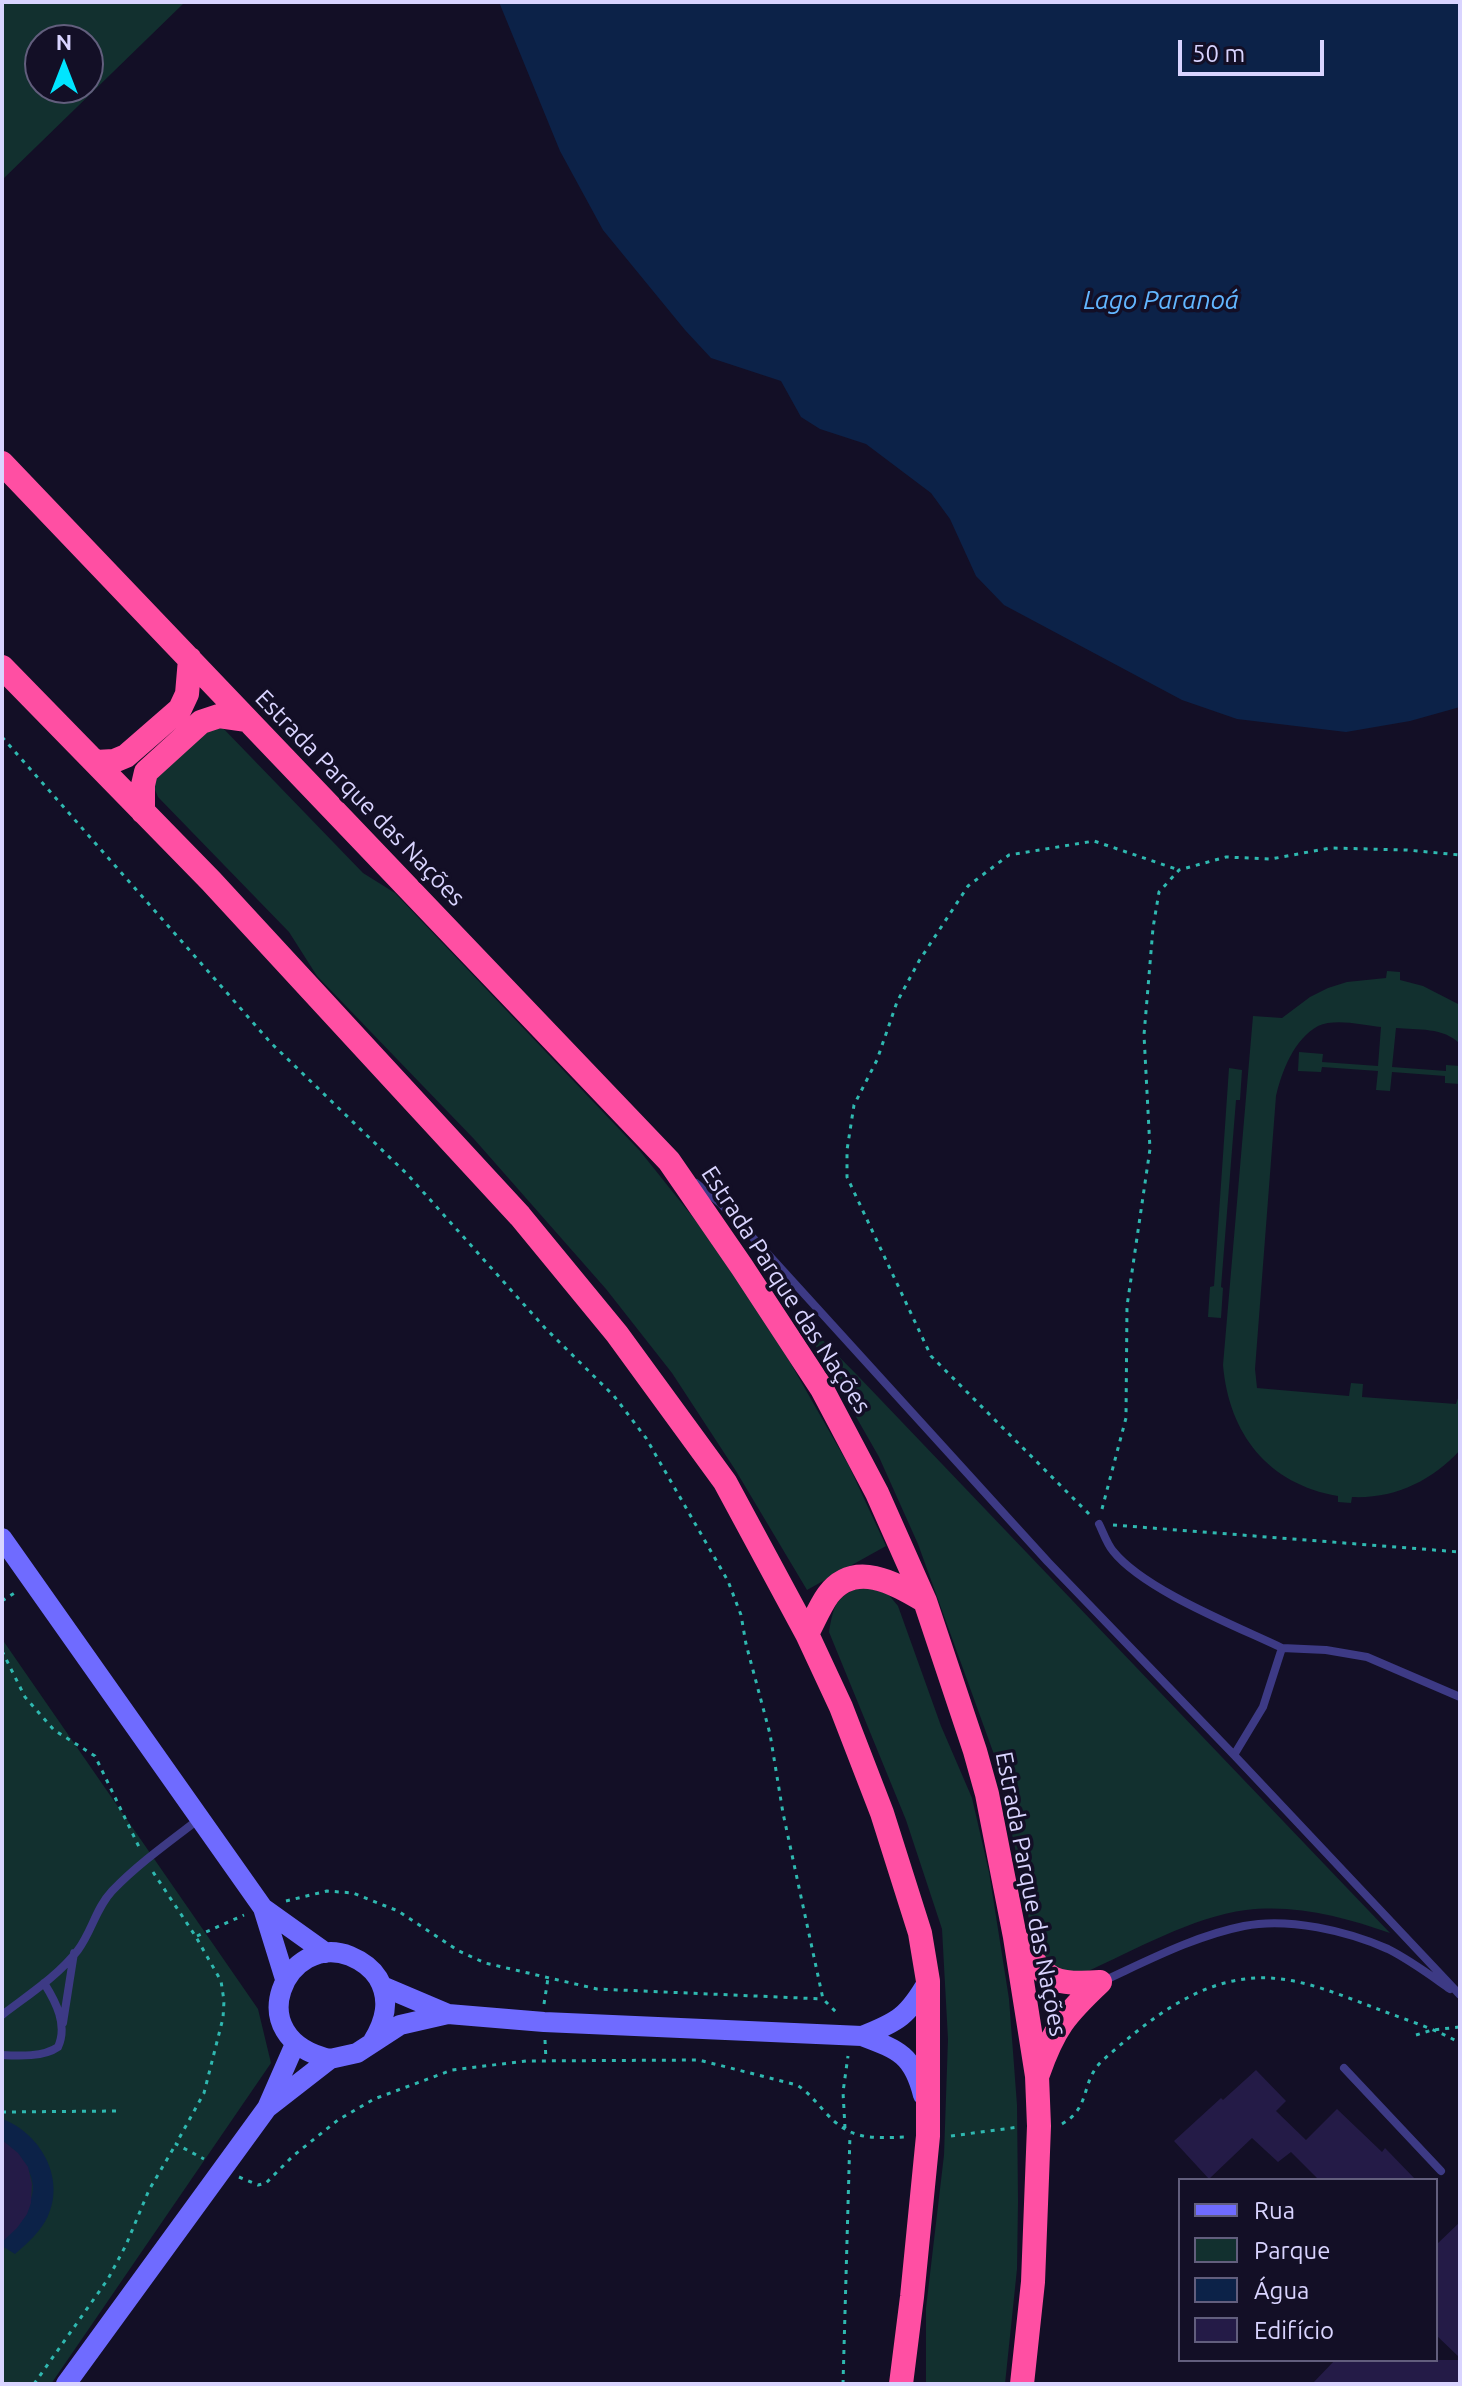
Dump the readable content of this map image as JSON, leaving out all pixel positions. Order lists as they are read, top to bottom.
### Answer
{
  "streets": {
    "highway": ["Estrada Parque das Nações"]
  },
  "water": ["Lago Paranoá"],
  "legend": [
    "Rua",
    "Parque",
    "Água",
    "Edifício"
  ],
  "scale_bar": "50 m",
  "north": "top"
}
